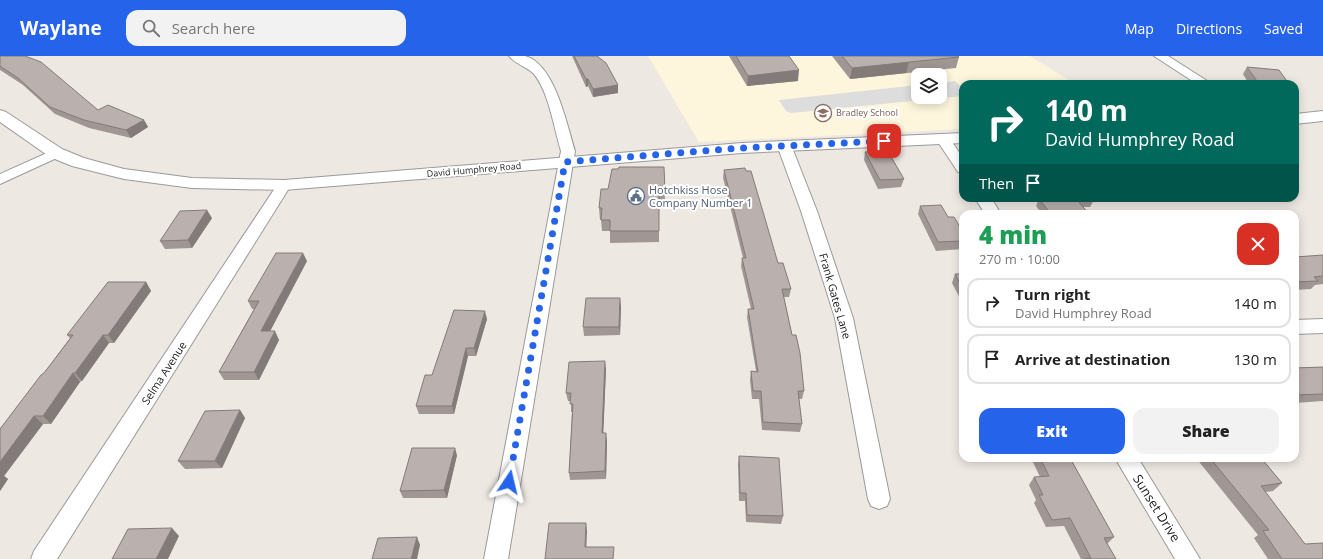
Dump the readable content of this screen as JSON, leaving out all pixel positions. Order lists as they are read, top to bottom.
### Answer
{
  "streets": {
    "street": [
      "David Humphrey Road",
      "Frank Gates Lane",
      "Selma Avenue",
      "Sunset Drive"
    ]
  },
  "crossings": [
    ["David Humphrey Road", "Frank Gates Lane"],
    ["David Humphrey Road", "Selma Avenue"]
  ],
  "places": {
    "school or university": ["Bradley School"],
    "public building": ["Hotchkiss Hose Company Number 1"]
  },
  "page": {
    "header": "Waylane",
    "search": "Search here",
    "nav": ["Map", "Directions", "Saved"],
    "turn": ["140 m", "David Humphrey Road"],
    "then": "Then",
    "heading": ["4 min", "270 m · 10:00"],
    "list": [
      {
        "name": "Turn right",
        "note": "David Humphrey Road",
        "value": "140 m"
      },
      {
        "name": "Arrive at destination",
        "value": "130 m"
      }
    ],
    "buttons": ["Exit", "Share"]
  }
}
